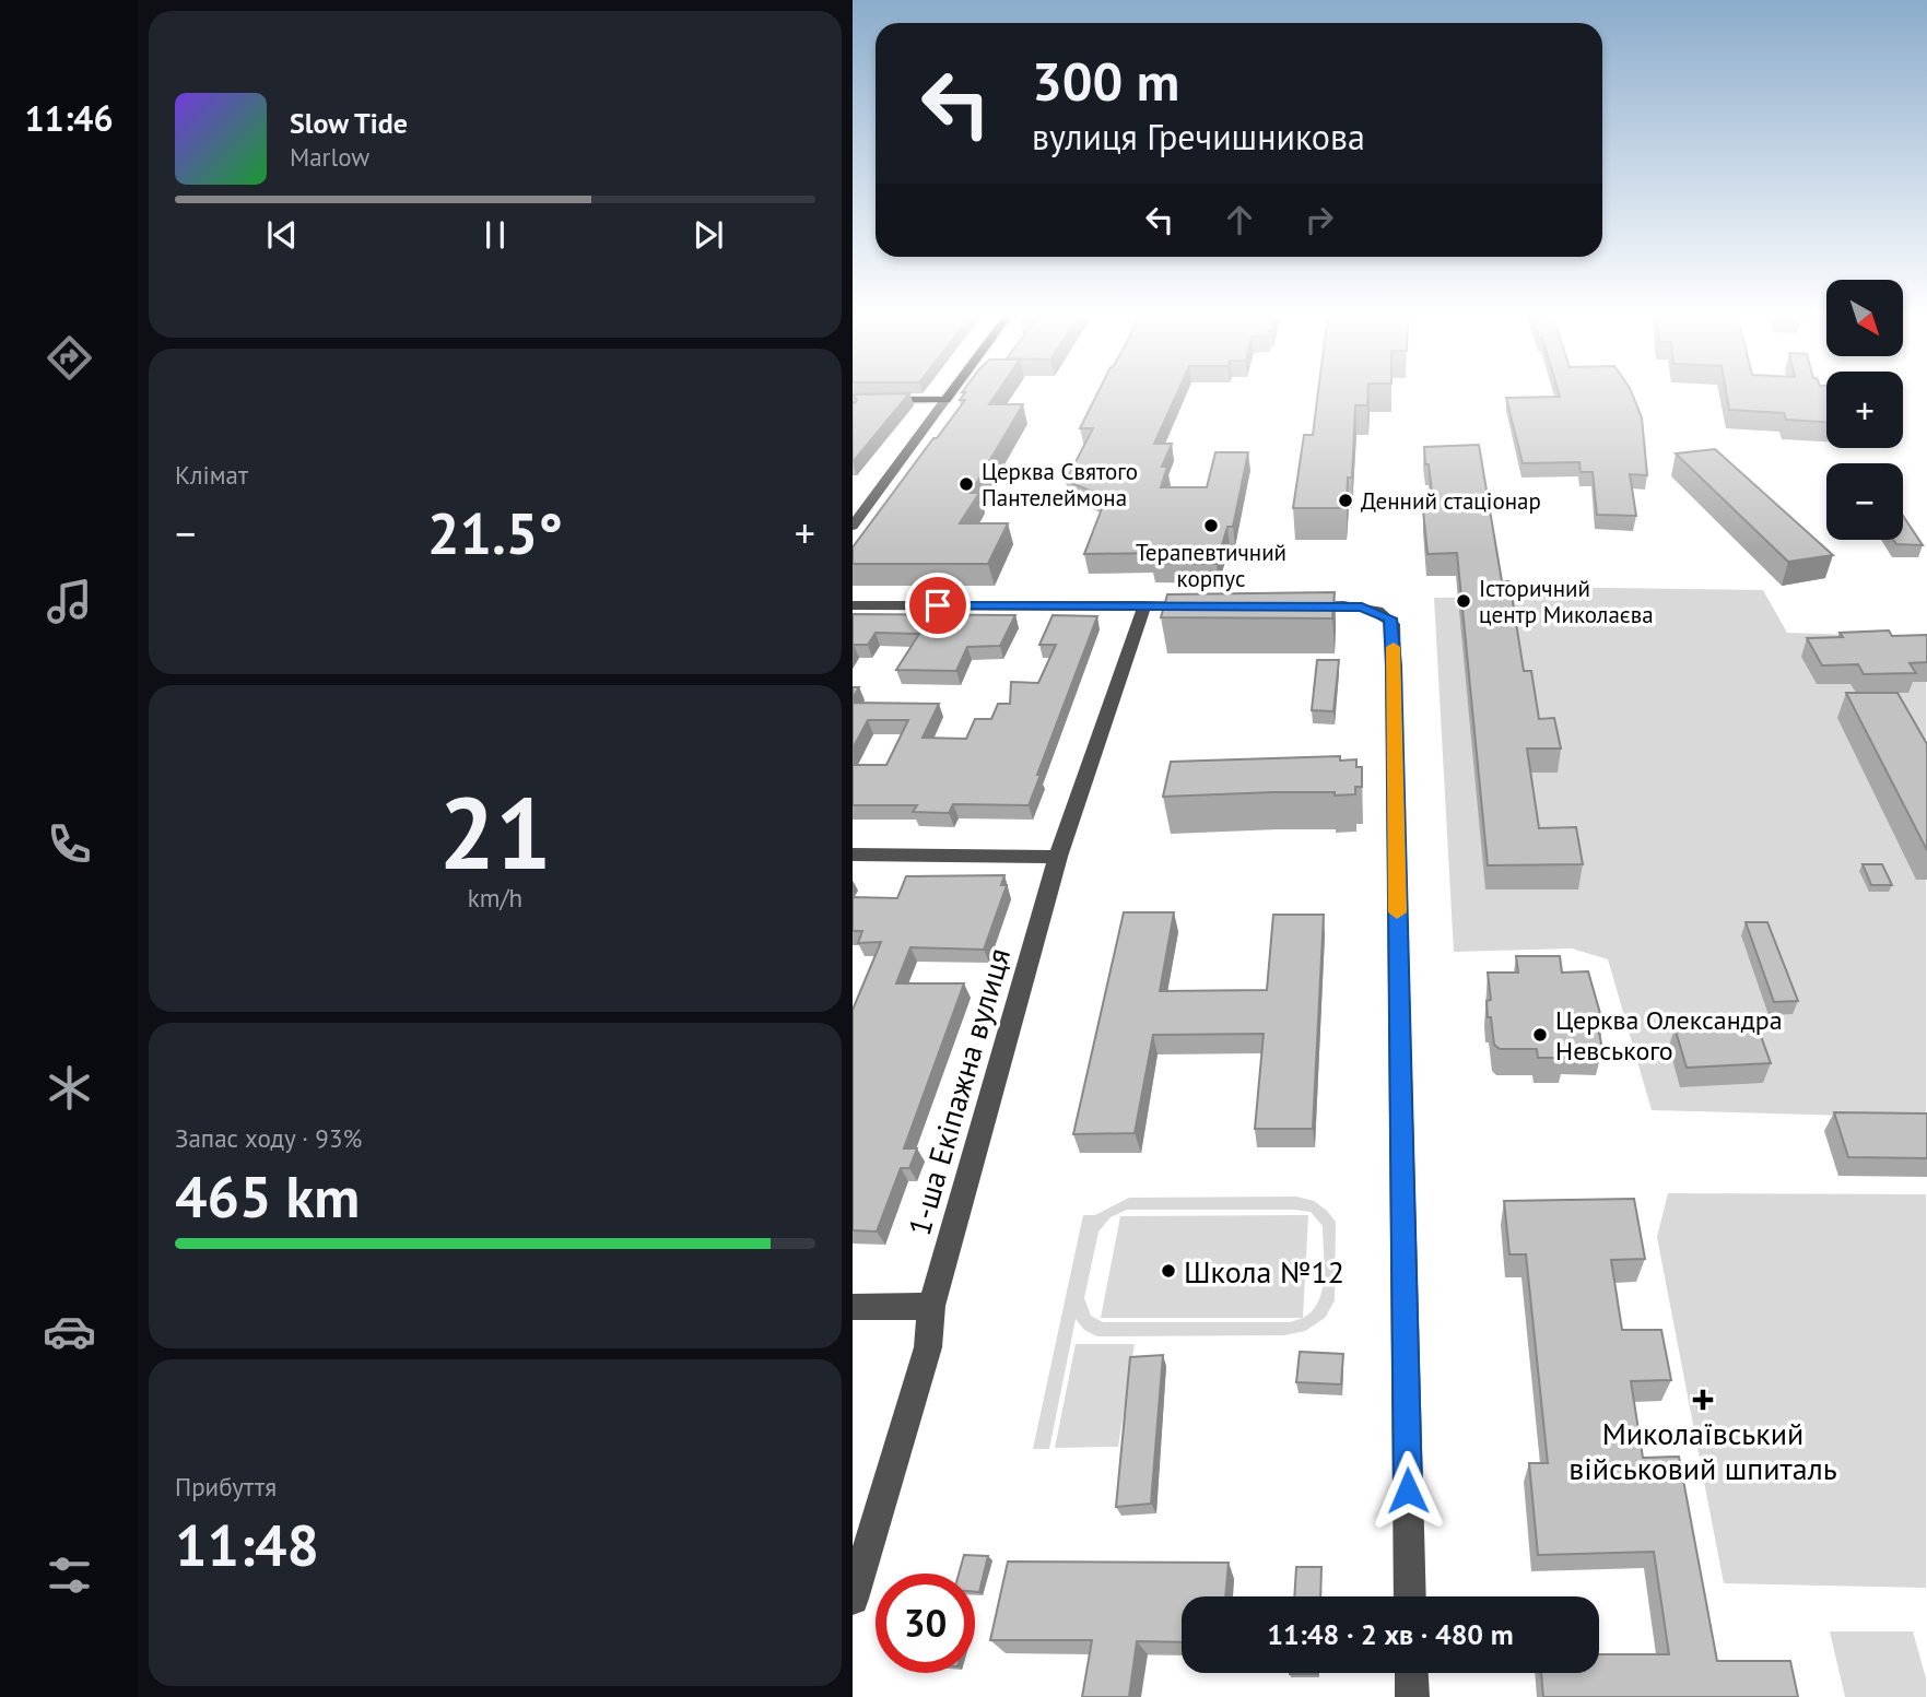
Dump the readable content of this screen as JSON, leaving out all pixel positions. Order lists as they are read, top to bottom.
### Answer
{
  "streets": {
    "street": ["1-ша Екіпажна вулиця"]
  },
  "places": {
    "other": [
      "Церква Святого Пантелеймона",
      "Денний стаціонар",
      "Терапевтичний корпус",
      "Історичний центр Миколаєва",
      "Церква Олександра Невського",
      "Школа №12"
    ],
    "health": ["Миколаївський військовий шпиталь"]
  },
  "north": "bottom right",
  "page": {
    "tabs": "11:46",
    "turn": ["300 m", "вулиця Гречишникова"],
    "song": ["Slow Tide", "Marlow"],
    "map_buttons": ["+", "−"],
    "tile": [
      "Клімат",
      ["21", "km/h"],
      ["Запас ходу · 93%", "465 km"],
      ["Прибуття", "11:48"]
    ],
    "heat": ["−", "21.5°", "+"],
    "limit": "30",
    "trip": "11:48 · 2 хв · 480 m"
  }
}
